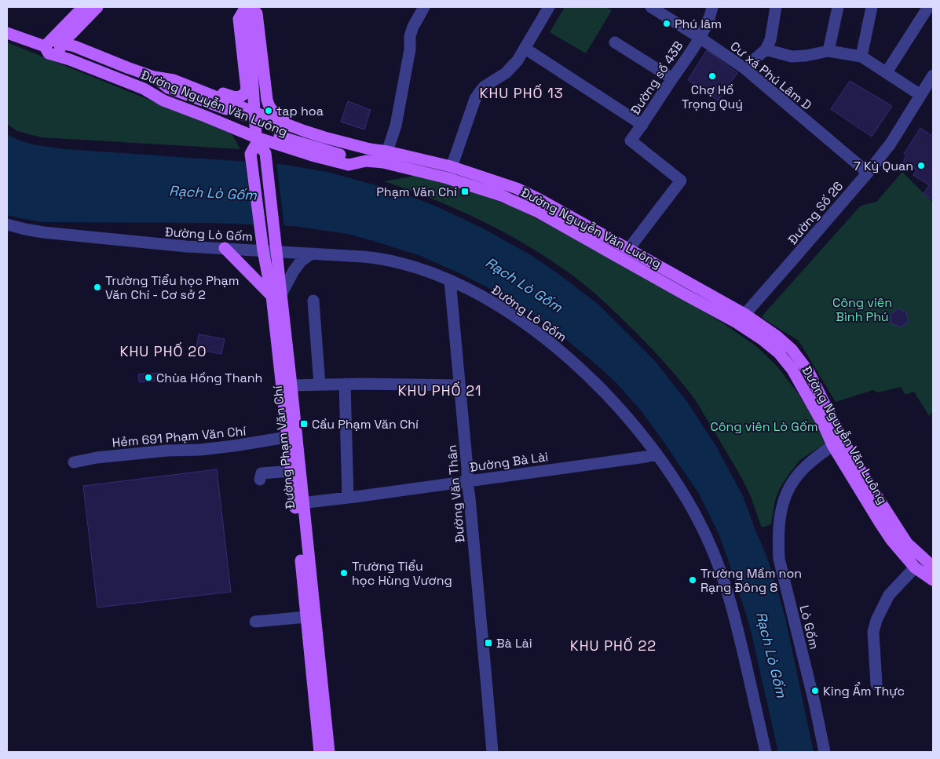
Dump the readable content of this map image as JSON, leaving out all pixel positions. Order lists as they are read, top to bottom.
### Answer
{
  "streets": {
    "main road": ["Đường Nguyễn Văn Luông", "Đường Phạm Văn Chí"],
    "street": [
      "Cư xá Phú Lâm D",
      "Đường số 43B",
      "Đường Số 26",
      "Đường Lò Gốm",
      "Hẻm 691 Phạm Văn Chí",
      "Đường Bà Lài",
      "Đường Văn Thân",
      "Lò Gốm"
    ]
  },
  "crossings": [
    ["Cư xá Phú Lâm D", "Đường số 43B"],
    ["Cư xá Phú Lâm D", "Đường Số 26"],
    ["Đường số 43B", "Đường Nguyễn Văn Luông"],
    ["Đường Nguyễn Văn Luông", "Đường Số 26"],
    ["Đường Nguyễn Văn Luông", "Đường Phạm Văn Chí"],
    ["Đường Nguyễn Văn Luông", "Lò Gốm"],
    ["Đường Lò Gốm", "Đường Phạm Văn Chí"],
    ["Đường Lò Gốm", "Đường Bà Lài"],
    ["Đường Lò Gốm", "Đường Văn Thân"],
    ["Hẻm 691 Phạm Văn Chí", "Đường Phạm Văn Chí"],
    ["Đường Phạm Văn Chí", "Đường Bà Lài"],
    ["Đường Bà Lài", "Đường Văn Thân"]
  ],
  "districts": [
    "KHU PHỐ 13",
    "KHU PHỐ 20",
    "KHU PHỐ 21",
    "KHU PHỐ 22"
  ],
  "water": ["Rạch Lò Gốm"],
  "parks": ["Công viên Bình Phú", "Công viên Lò Gốm"],
  "places": {
    "other": [
      "Phú lâm",
      "Chợ Hồ Trọng Quý",
      "tap hoa",
      "7 Kỳ Quan",
      "Trường Tiểu học Phạm Văn Chí - Cơ sở 2",
      "Chùa Hồng Thanh",
      "Trường Tiểu học Hùng Vương",
      "Trường Mầm non Rạng Đông 8",
      "King Ẩm Thực"
    ],
    "transit": ["Phạm Văn Chí", "Cầu Phạm Văn Chí", "Bà Lài"]
  }
}
